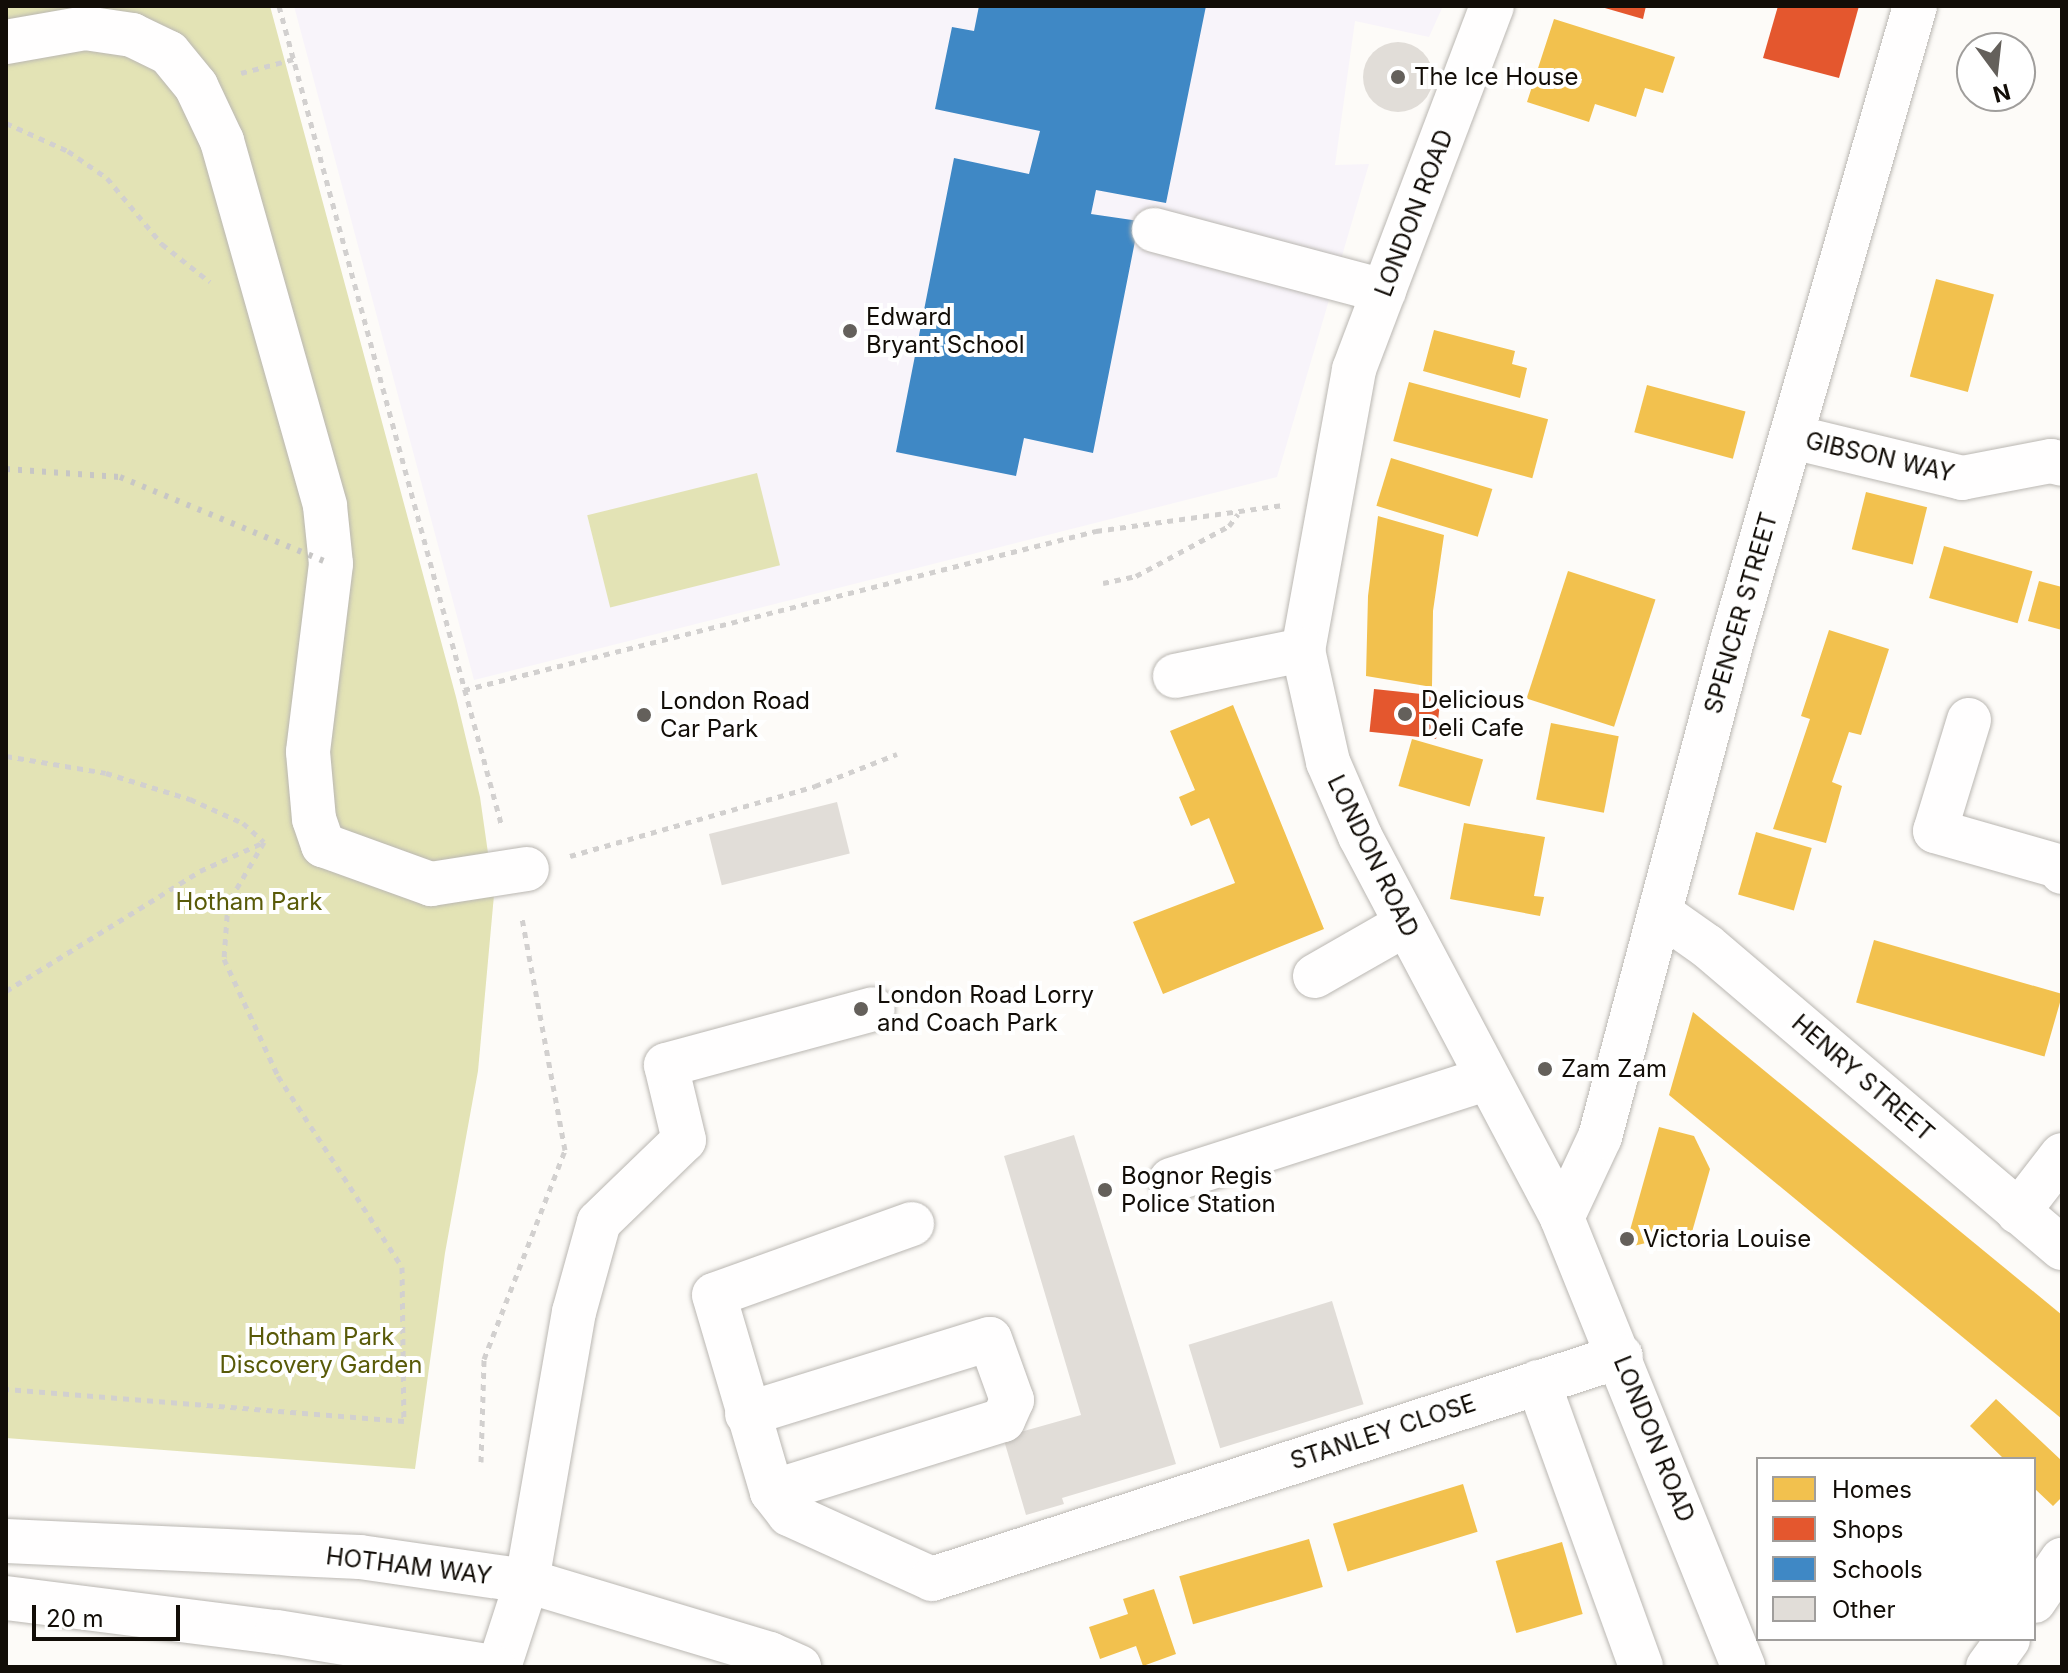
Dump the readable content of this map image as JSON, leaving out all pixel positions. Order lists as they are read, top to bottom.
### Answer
{
  "streets": {
    "street": [
      "LONDON ROAD",
      "GIBSON WAY",
      "SPENCER STREET",
      "HENRY STREET",
      "STANLEY CLOSE",
      "HOTHAM WAY"
    ]
  },
  "crossings": [
    ["LONDON ROAD", "SPENCER STREET"],
    ["LONDON ROAD", "STANLEY CLOSE"],
    ["GIBSON WAY", "SPENCER STREET"],
    ["SPENCER STREET", "HENRY STREET"]
  ],
  "parks": ["Hotham Park", "Hotham Park Discovery Garden"],
  "places": [
    "The Ice House",
    "Edward Bryant School",
    "Delicious Deli Cafe",
    "London Road Car Park",
    "London Road Lorry and Coach Park",
    "Zam Zam",
    "Bognor Regis Police Station",
    "Victoria Louise"
  ],
  "legend": [
    "Homes",
    "Shops",
    "Schools",
    "Other"
  ],
  "scale_bar": "20 m",
  "north": "bottom"
}
